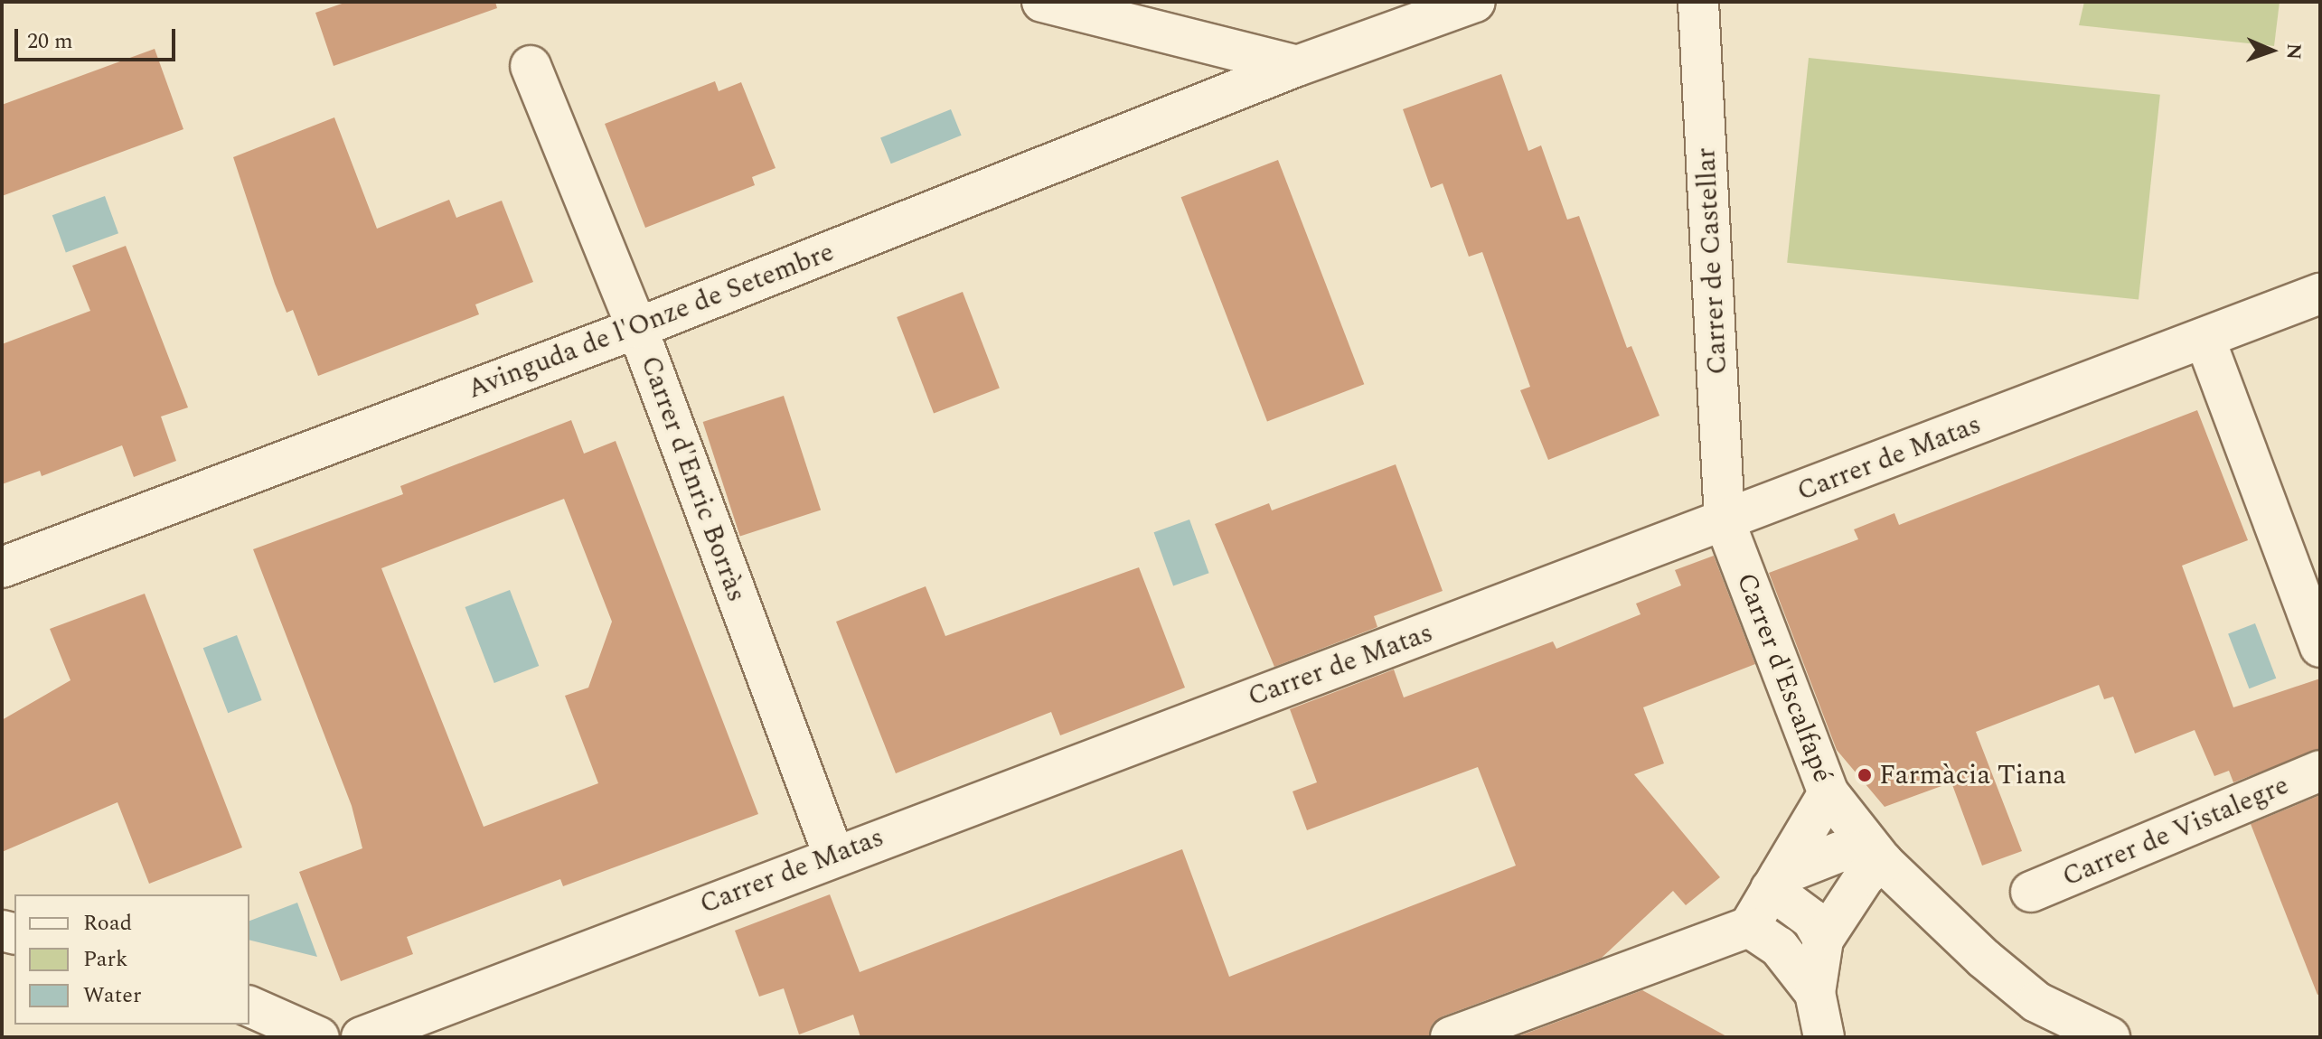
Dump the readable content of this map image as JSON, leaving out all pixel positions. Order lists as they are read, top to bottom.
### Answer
{
  "streets": {
    "street": [
      "Carrer de Castellar",
      "Avinguda de l'Onze de Setembre",
      "Carrer de Matas",
      "Carrer d'Enric Borràs",
      "Carrer d'Escalfapé",
      "Carrer de Vistalegre"
    ]
  },
  "crossings": [
    ["Carrer de Castellar", "Carrer de Matas"],
    ["Carrer de Castellar", "Carrer d'Escalfapé"],
    ["Avinguda de l'Onze de Setembre", "Carrer d'Enric Borràs"],
    ["Carrer de Matas", "Carrer d'Enric Borràs"],
    ["Carrer de Matas", "Carrer d'Escalfapé"]
  ],
  "places": ["Farmàcia Tiana"],
  "legend": ["Road", "Park", "Water"],
  "scale_bar": "20 m",
  "north": "right"
}
